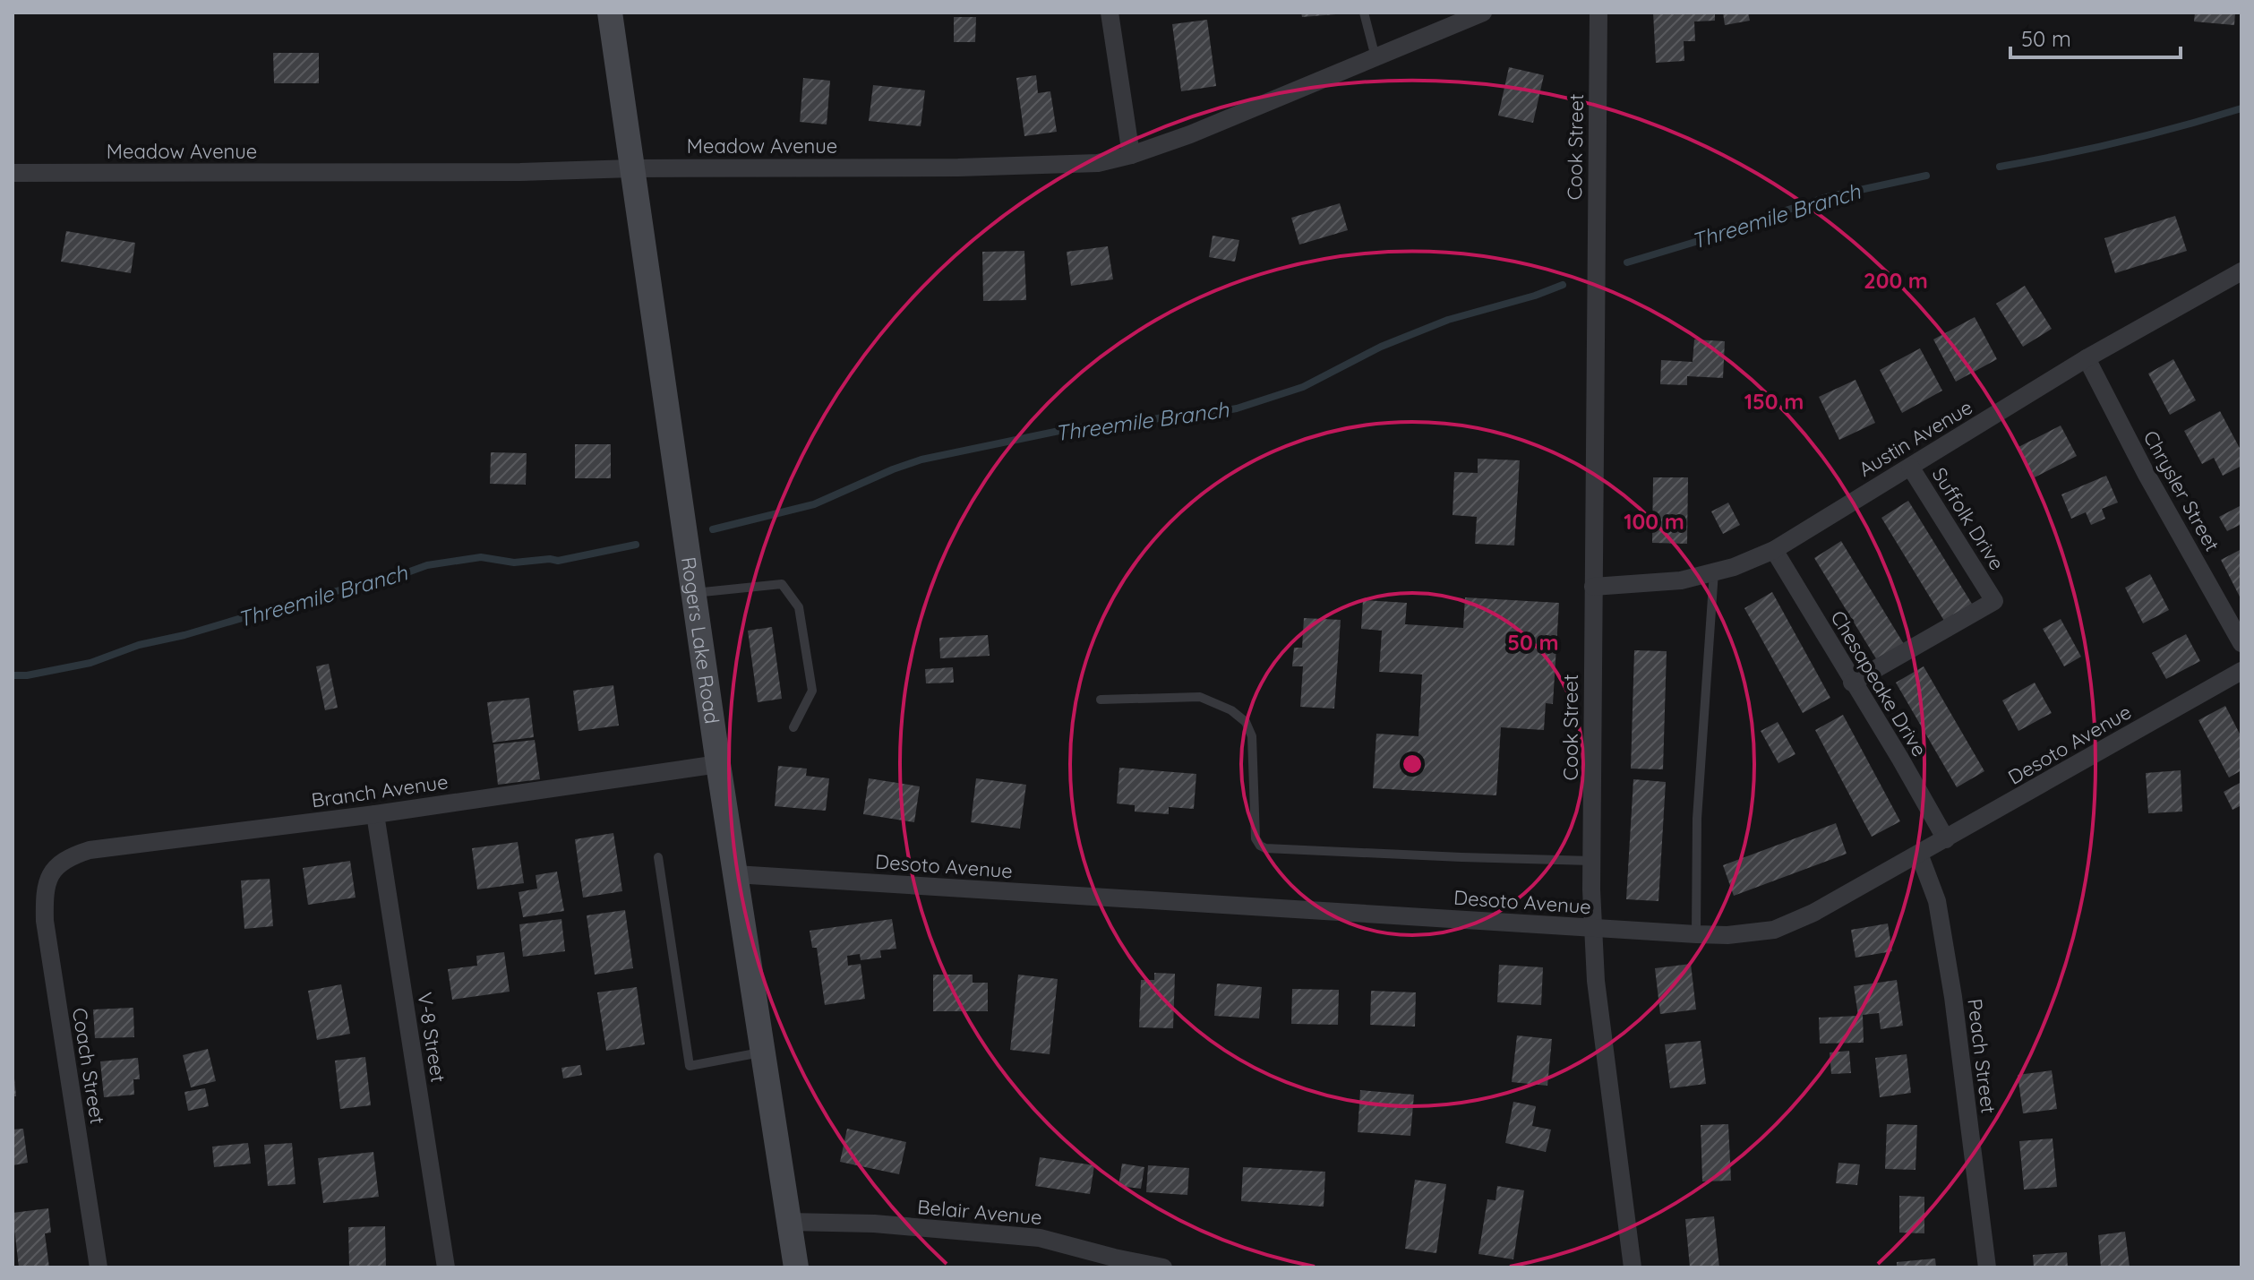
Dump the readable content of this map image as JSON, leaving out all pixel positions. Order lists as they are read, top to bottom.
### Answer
{
  "streets": {
    "main road": ["Rogers Lake Road"],
    "street": [
      "Meadow Avenue",
      "Cook Street",
      "Austin Avenue",
      "Chrysler Street",
      "Suffolk Drive",
      "Chesapeake Drive",
      "Desoto Avenue",
      "Branch Avenue",
      "V-8 Street",
      "Peach Street",
      "Coach Street",
      "Belair Avenue"
    ]
  },
  "crossings": [
    ["Meadow Avenue", "Rogers Lake Road"],
    ["Cook Street", "Austin Avenue"],
    ["Cook Street", "Desoto Avenue"],
    ["Austin Avenue", "Chrysler Street"],
    ["Austin Avenue", "Suffolk Drive"],
    ["Austin Avenue", "Chesapeake Drive"],
    ["Suffolk Drive", "Chesapeake Drive"],
    ["Rogers Lake Road", "Desoto Avenue"],
    ["Rogers Lake Road", "Branch Avenue"],
    ["Rogers Lake Road", "Belair Avenue"],
    ["Chesapeake Drive", "Desoto Avenue"],
    ["Desoto Avenue", "Peach Street"],
    ["Branch Avenue", "V-8 Street"],
    ["Branch Avenue", "Coach Street"]
  ],
  "water": ["Threemile Branch"],
  "scale_bar": "50 m",
  "rings": [
    "200 m",
    "150 m",
    "100 m",
    "50 m"
  ]
}
